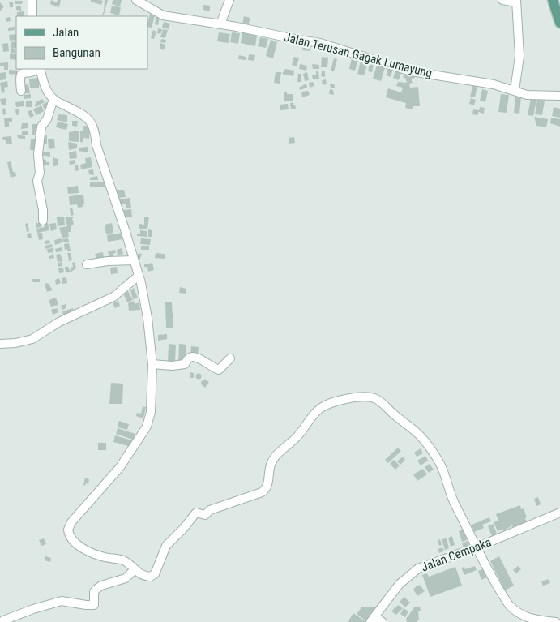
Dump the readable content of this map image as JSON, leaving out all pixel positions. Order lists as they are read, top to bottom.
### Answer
{
  "streets": {
    "street": ["Jalan Terusan Gagak Lumayung", "Jalan Cempaka"]
  },
  "legend": ["Jalan", "Bangunan"]
}
